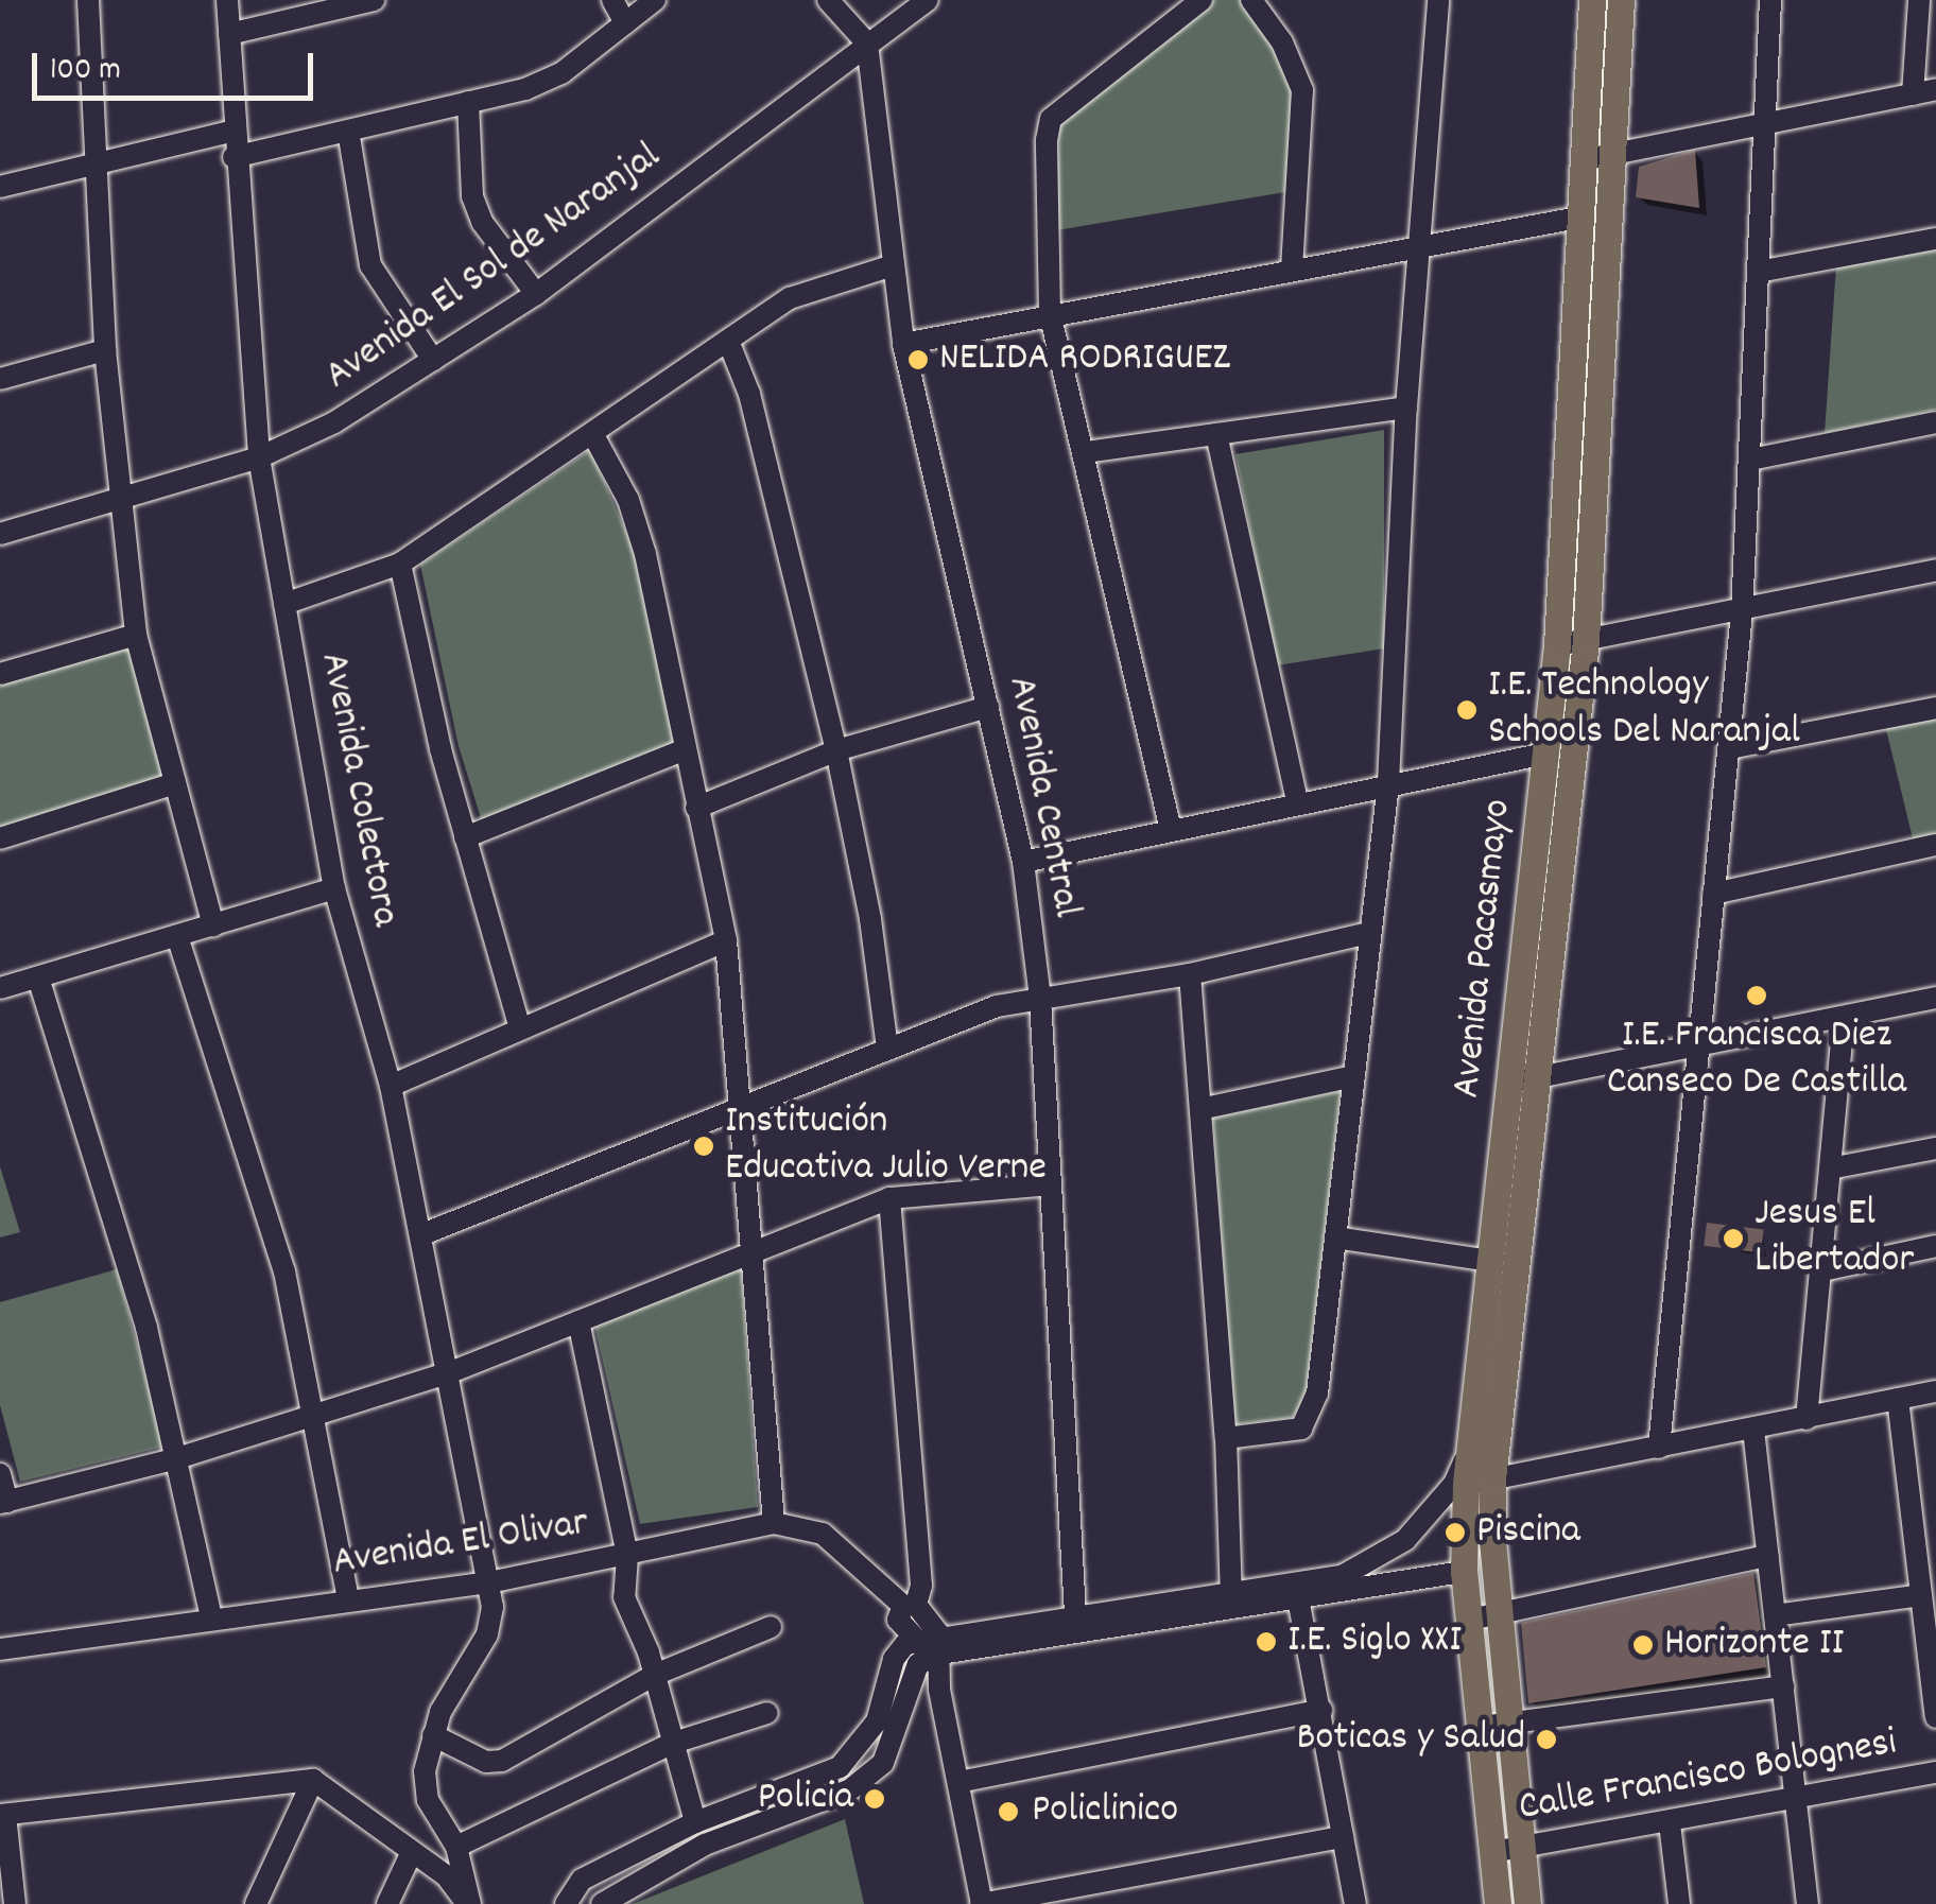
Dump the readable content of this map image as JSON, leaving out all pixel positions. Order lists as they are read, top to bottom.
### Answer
{
  "streets": {
    "main road": ["Avenida Pacasmayo"],
    "street": [
      "Avenida El Sol de Naranjal",
      "Avenida Colectora",
      "Avenida Central",
      "Avenida El Olivar",
      "Calle Francisco Bolognesi"
    ]
  },
  "crossings": [
    ["Avenida El Sol de Naranjal", "Avenida Colectora"],
    ["Avenida El Sol de Naranjal", "Avenida Central"],
    ["Avenida Colectora", "Avenida El Olivar"],
    ["Avenida Pacasmayo", "Calle Francisco Bolognesi"]
  ],
  "places": [
    "NELIDA RODRIGUEZ",
    "I.E. Technology Schools Del Naranjal",
    "I.E. Francisca Diez Canseco De Castilla",
    "Institución Educativa Julio Verne",
    "Jesus El Libertador",
    "Piscina",
    "I.E. Siglo XXI",
    "Horizonte II",
    "Boticas y Salud",
    "Policia",
    "Policlinico"
  ],
  "scale_bar": "100 m"
}
